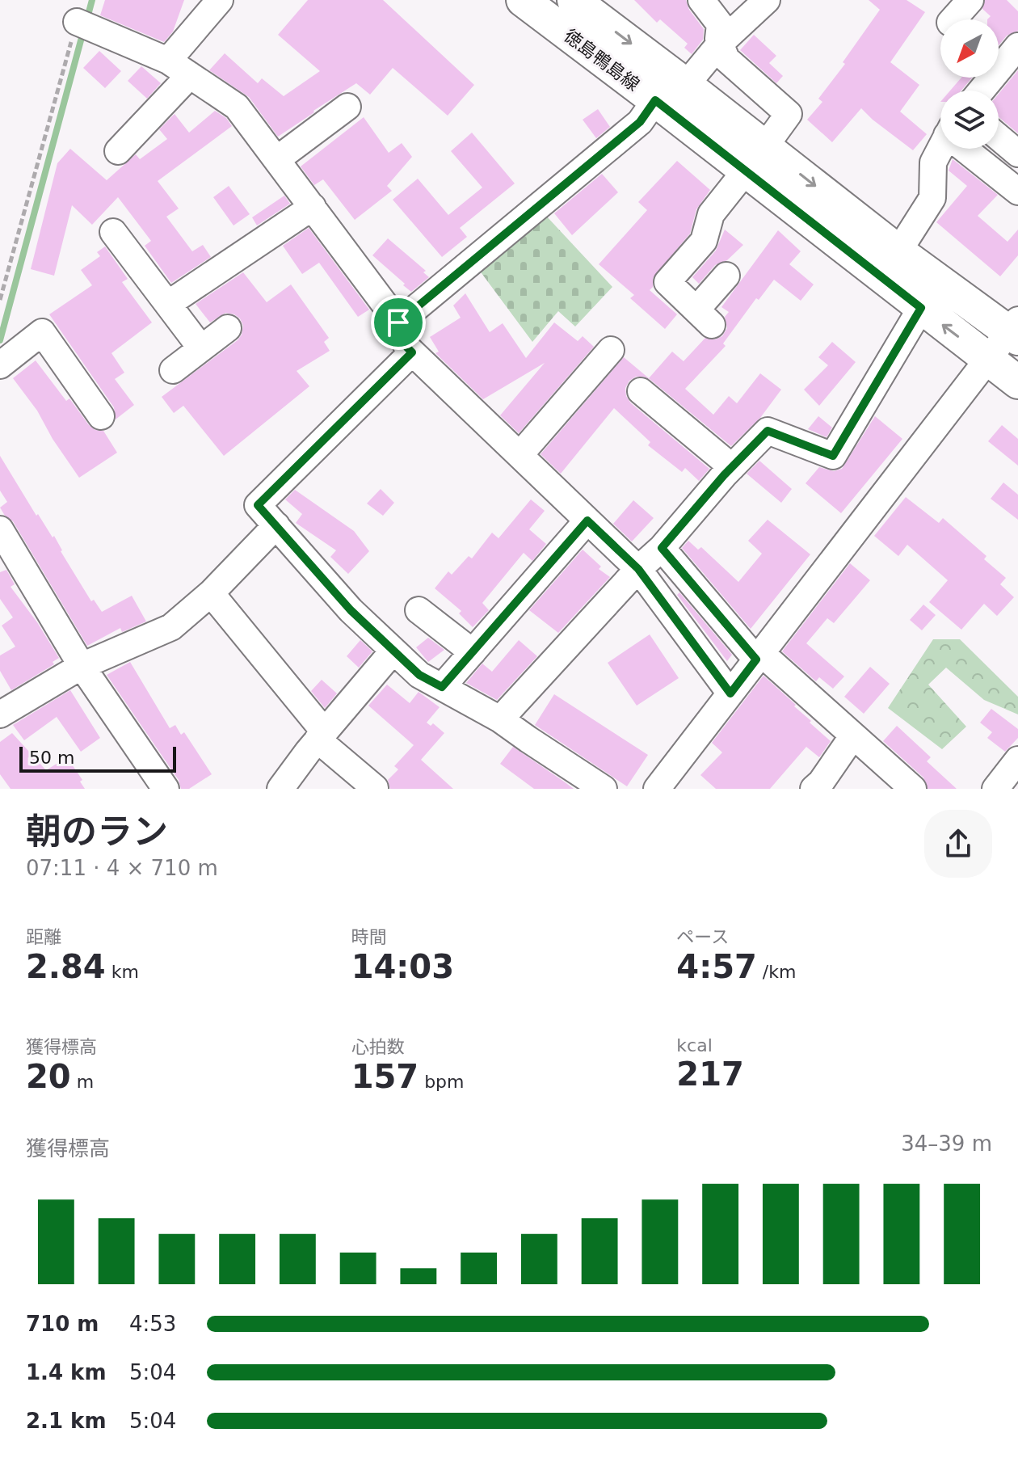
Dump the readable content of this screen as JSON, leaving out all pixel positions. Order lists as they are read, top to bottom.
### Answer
{
  "streets": {
    "main road": ["徳島鴨島線"]
  },
  "scale_bar": "50 m",
  "north": "bottom left",
  "page": {
    "scale": "50 m",
    "heading": ["朝のラン", "07:11 · 4 × 710 m"],
    "stats": [
      ["距離", "2.84 km"],
      ["時間", "14:03"],
      ["ペース", "4:57 /km"],
      ["獲得標高", "20 m"],
      ["心拍数", "157 bpm"],
      ["kcal", "217"]
    ],
    "chart": ["獲得標高", "34–39 m"],
    "list": [
      {
        "name": "710 m",
        "note": "4:53"
      },
      {
        "name": "1.4 km",
        "note": "5:04"
      },
      {
        "name": "2.1 km",
        "note": "5:04"
      }
    ]
  }
}
